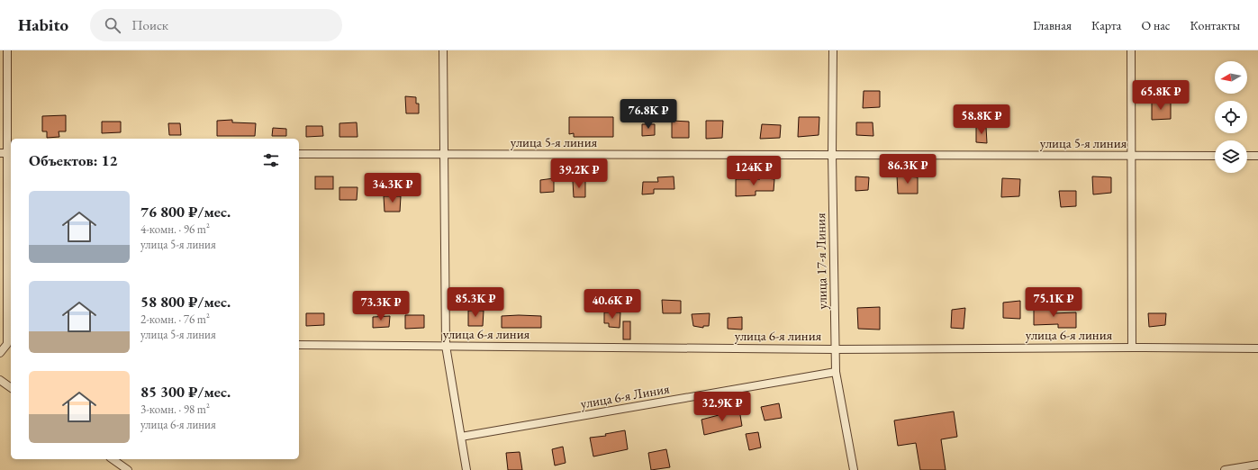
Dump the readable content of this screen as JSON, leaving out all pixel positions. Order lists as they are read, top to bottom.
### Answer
{
  "streets": {
    "street": [
      "улица 5-я линия",
      "улица 17-я Линия",
      "улица 6-я линия",
      "улица 6-я Линия"
    ]
  },
  "crossings": [
    ["улица 5-я линия", "улица 17-я Линия"],
    ["улица 17-я Линия", "улица 6-я линия"],
    ["улица 17-я Линия", "улица 6-я Линия"]
  ],
  "north": "left",
  "page": {
    "header": "Habito",
    "search": "Поиск",
    "nav": [
      "Главная",
      "Карта",
      "О нас",
      "Контакты"
    ],
    "price": [
      "65.8K ₽",
      "76.8K ₽",
      "58.8K ₽",
      "86.3K ₽",
      "124K ₽",
      "39.2K ₽",
      "34.3K ₽",
      "85.3K ₽",
      "75.1K ₽",
      "40.6K ₽",
      "73.3K ₽",
      "32.9K ₽"
    ],
    "heading": "Объектов: 12",
    "list": [
      {
        "name": "76 800 ₽/мес.",
        "note": "4-комн. · 96 m² · улица 5-я линия"
      },
      {
        "name": "58 800 ₽/мес.",
        "note": "2-комн. · 76 m² · улица 5-я линия"
      },
      {
        "name": "85 300 ₽/мес.",
        "note": "3-комн. · 98 m² · улица 6-я линия"
      }
    ]
  }
}
